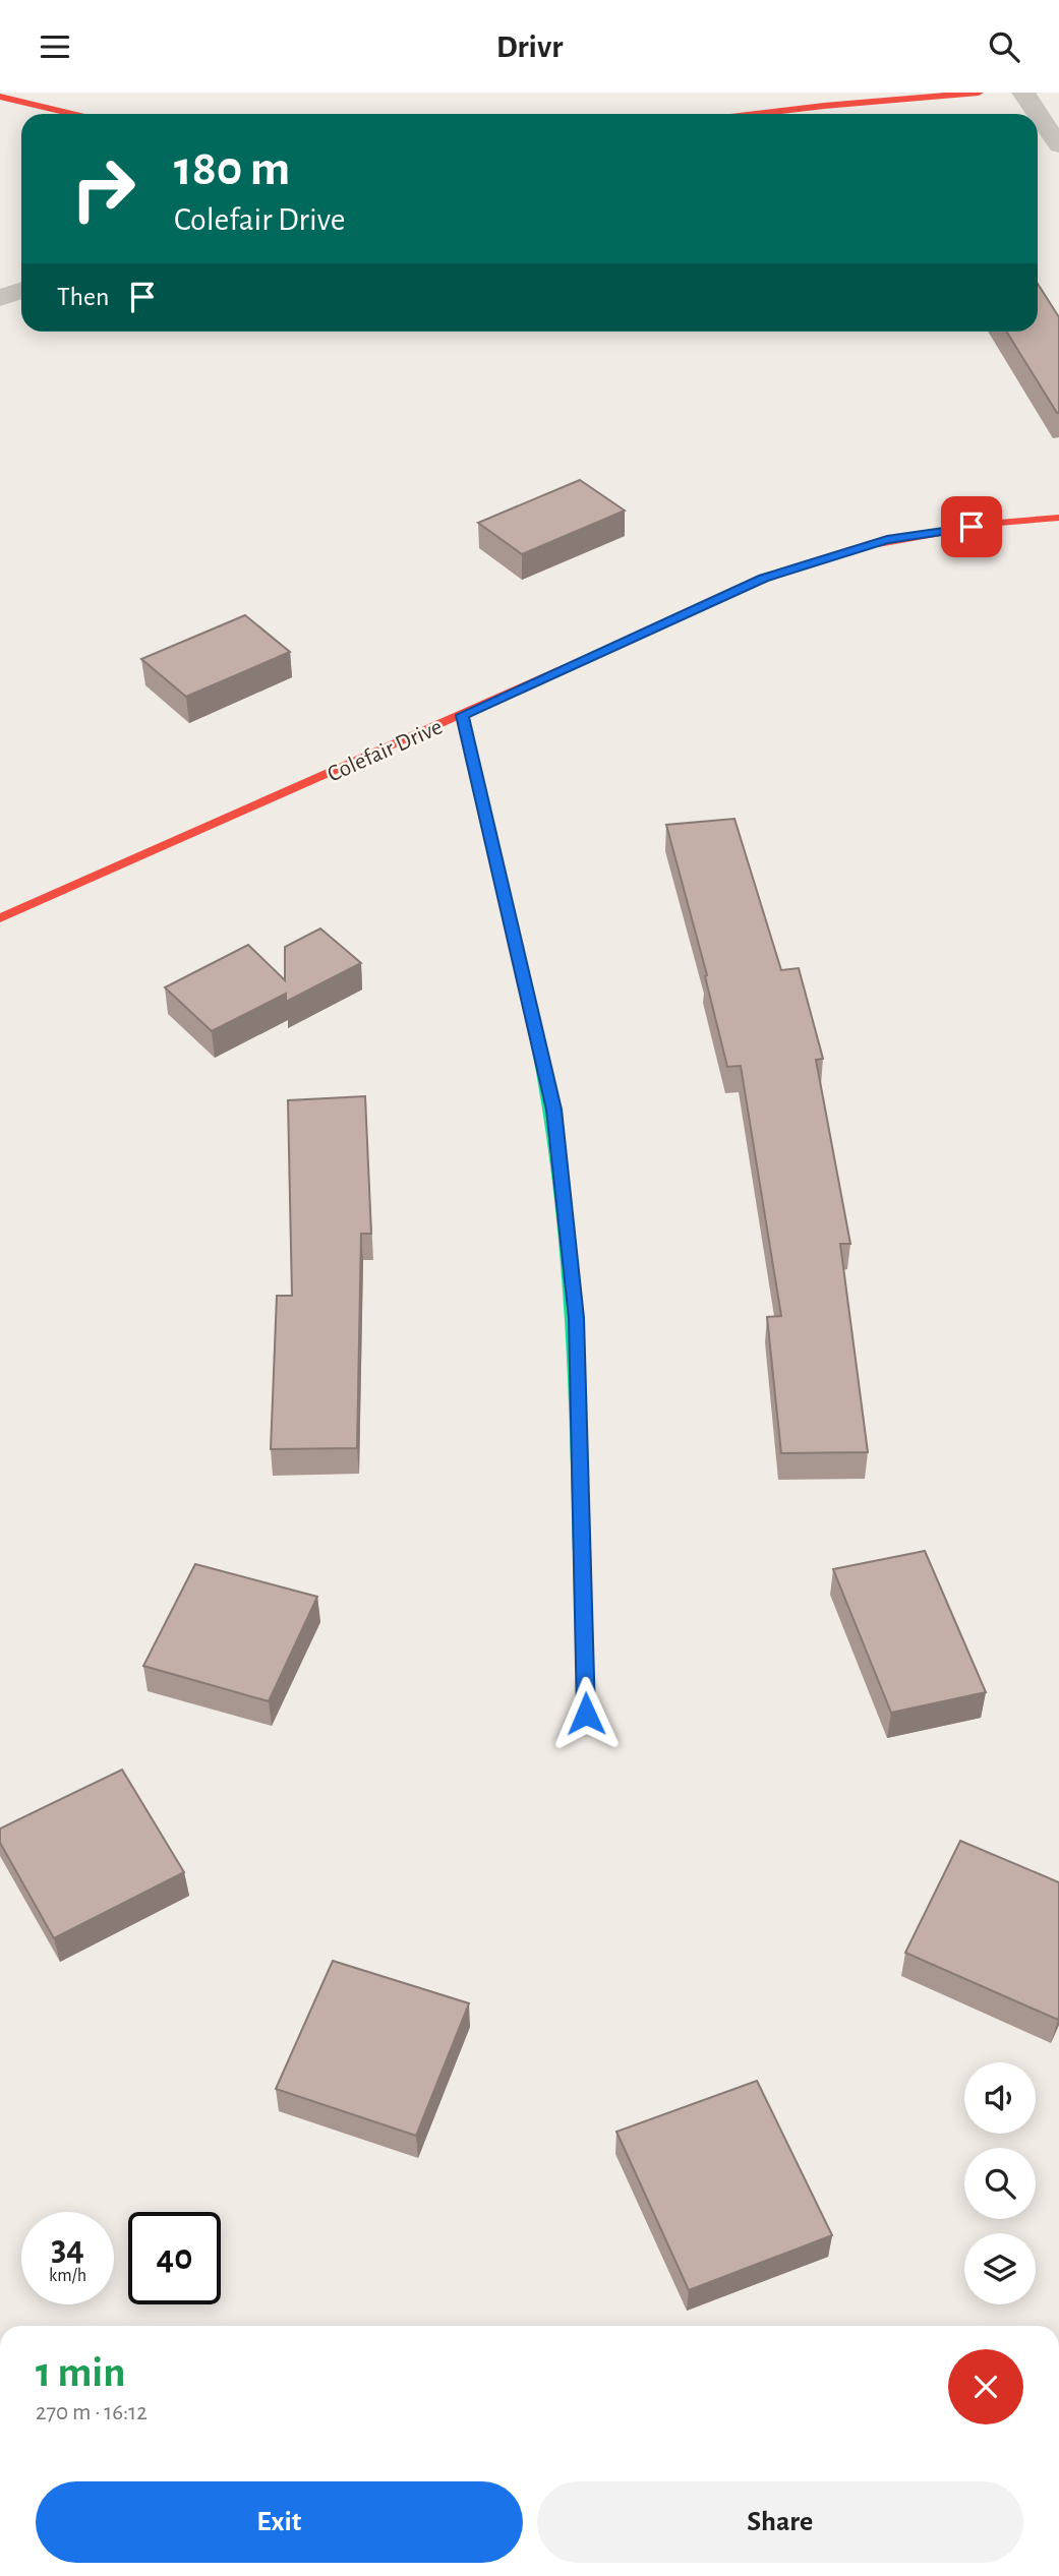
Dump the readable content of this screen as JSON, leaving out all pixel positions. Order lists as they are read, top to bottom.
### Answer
{
  "streets": {
    "street": ["Colefair Drive"]
  },
  "page": {
    "header": "Drivr",
    "turn": ["180 m", "Colefair Drive"],
    "then": "Then",
    "speed": "34 km/h",
    "limit": "40",
    "heading": ["1 min", "270 m · 16:12"],
    "buttons": ["Exit", "Share"]
  }
}
